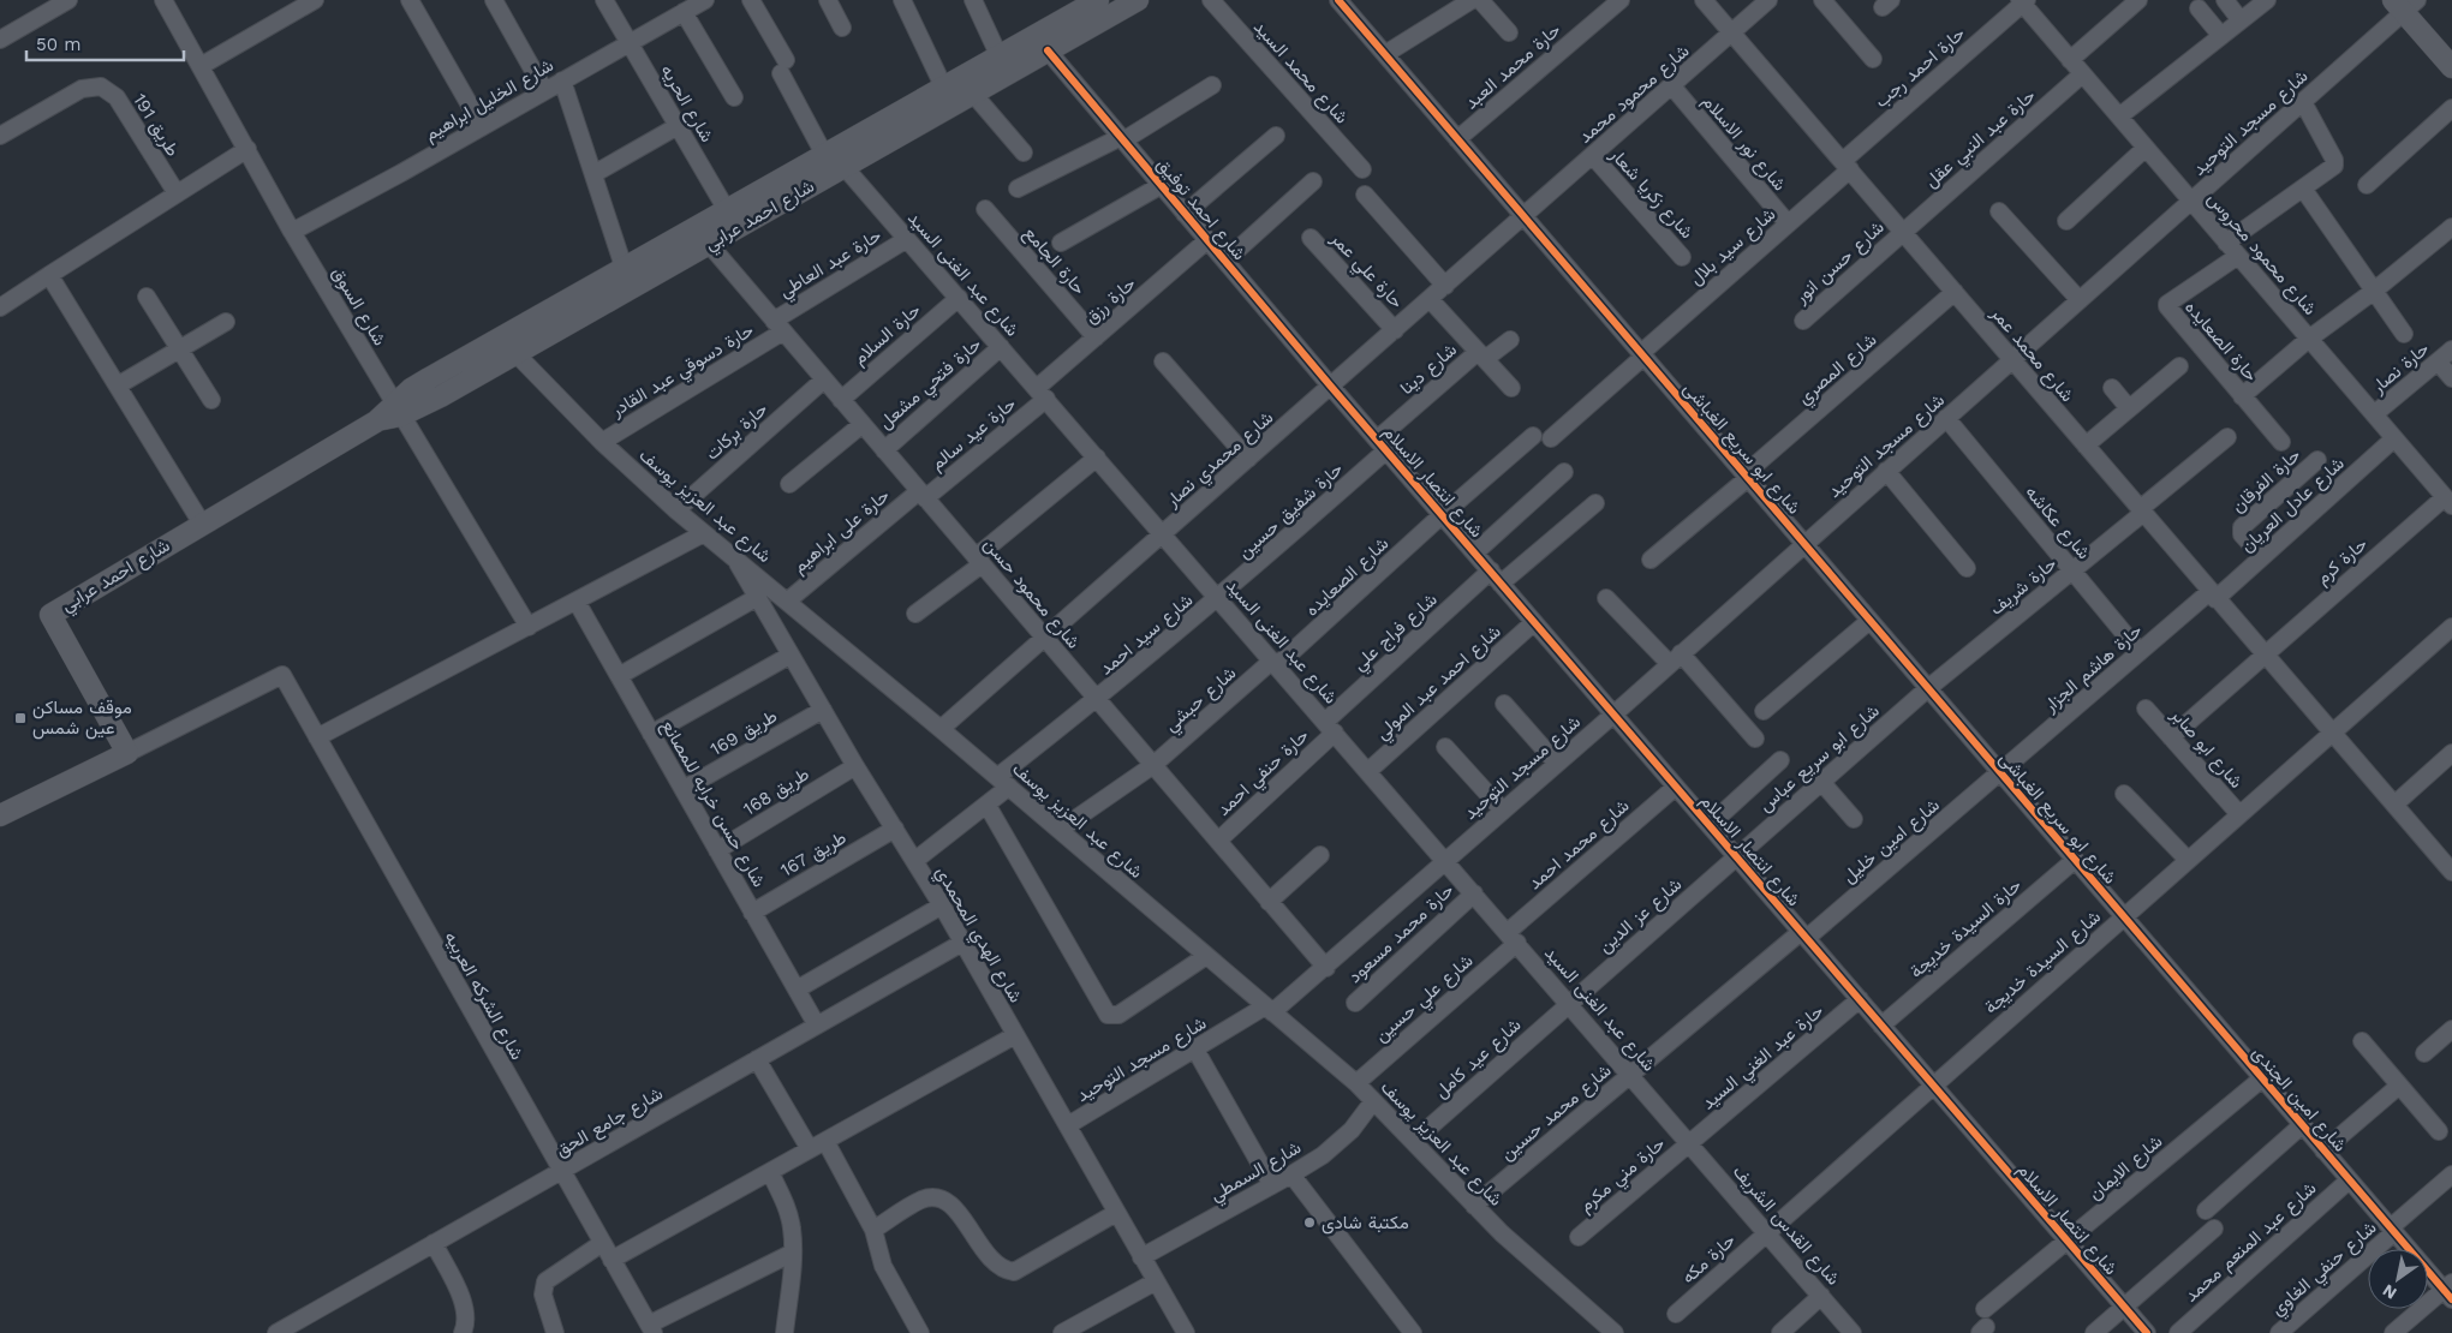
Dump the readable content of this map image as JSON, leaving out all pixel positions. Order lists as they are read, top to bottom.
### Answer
{
  "streets": {
    "street": [
      "حارة محمد العبد",
      "حارة احمد رجب",
      "شارع محمد السيد",
      "شارع محمود محمد",
      "شارع الخليل ابراهيم",
      "شارع الحريه",
      "شارع مسجد التوحيد",
      "طريق 191",
      "حارة عبد النبي عقل",
      "شارع نور الاسلام",
      "شارع زكريا شعار",
      "شارع احمد توفيق",
      "شارع احمد عرابي",
      "شارع سيد بلال",
      "شارع محمود محروس",
      "حارة الجامع",
      "شارع حسن انور",
      "حارة عبد العاطي",
      "حارة علي عمر",
      "شارع عبد الغنى السيد",
      "حارة رزق",
      "شارع السوق",
      "حارة السلام",
      "حارة الصعايده",
      "شارع محمد عمر",
      "حارة نصار",
      "شارع دينا",
      "شارع المصري",
      "حارة دسوقي عبد القادر",
      "حارة فتحي مشعل",
      "حارة بركات",
      "حارة عيد سالم",
      "شارع ابو سريع الغباشى",
      "شارع محمدي نصار",
      "حارة الفرقان",
      "شارع انتصار الاسلام",
      "شارع عادل العريان",
      "شارع عبد العزيز يوسف",
      "حارة شفيق حسين",
      "شارع عكاشه",
      "حارة على ابراهيم",
      "حارة كرم",
      "شارع الصعايده",
      "حارة شريف",
      "شارع محمود حسن",
      "شارع فراج علي",
      "شارع سيد احمد",
      "حارة هاشم الجزار",
      "شارع احمد عبد المولي",
      "شارع حبشي",
      "طريق 169",
      "شارع ابو صابر",
      "شارع ابو سريع عباس",
      "حارة حنفي احمد",
      "طريق 168",
      "شارع حسن خرابه للمصانع",
      "شارع امين خليل",
      "شارع محمد احمد",
      "طريق 167",
      "شارع عز الدين",
      "حارة السيدة خديجة",
      "حارة محمد مسعود",
      "شارع الهدي المحمدي",
      "شارع السيدة خديجة",
      "شارع الشركه العربيه",
      "شارع علي حسين",
      "حارة عبد الغني السيد",
      "شارع عيد كامل",
      "شارع امين الجندى",
      "شارع محمد حسين",
      "شارع جامع الحق",
      "شارع الايمان",
      "شارع السمطي",
      "حارة مني مكرم",
      "شارع القدس الشريف",
      "شارع عبد المنعم محمد",
      "حارة مكه",
      "شارع حنفي الغاوي"
    ]
  },
  "crossings": [
    ["حارة محمد العبد", "شارع ابو سريع الغباشى"],
    ["حارة احمد رجب", "شارع سيد بلال"],
    ["حارة احمد رجب", "شارع محمود محروس"],
    ["حارة احمد رجب", "شارع محمد عمر"],
    ["شارع محمود محمد", "شارع نور الاسلام"],
    ["شارع محمود محمد", "شارع زكريا شعار"],
    ["شارع محمود محمد", "شارع محمد عمر"],
    ["شارع محمود محمد", "شارع ابو سريع الغباشى"],
    ["شارع محمود محمد", "شارع محمدي نصار"],
    ["شارع الخليل ابراهيم", "شارع الحريه"],
    ["شارع الخليل ابراهيم", "شارع السوق"],
    ["شارع الحريه", "شارع احمد عرابي"],
    ["شارع مسجد التوحيد", "شارع محمود محروس"],
    ["شارع مسجد التوحيد", "شارع عبد الغنى السيد"],
    ["شارع مسجد التوحيد", "شارع محمد عمر"],
    ["شارع مسجد التوحيد", "شارع ابو سريع الغباشى"],
    ["شارع مسجد التوحيد", "شارع انتصار الاسلام"],
    ["شارع مسجد التوحيد", "شارع عبد العزيز يوسف"],
    ["شارع مسجد التوحيد", "شارع عكاشه"],
    ["شارع مسجد التوحيد", "شارع محمود حسن"],
    ["شارع مسجد التوحيد", "شارع الهدي المحمدي"],
    ["حارة عبد النبي عقل", "شارع محمود محروس"],
    ["حارة عبد النبي عقل", "شارع حسن انور"],
    ["حارة عبد النبي عقل", "شارع محمد عمر"],
    ["شارع نور الاسلام", "شارع سيد بلال"],
    ["شارع احمد توفيق", "شارع احمد عرابي"],
    ["شارع احمد توفيق", "حارة رزق"],
    ["شارع احمد توفيق", "شارع محمدي نصار"],
    ["شارع احمد توفيق", "شارع انتصار الاسلام"],
    ["شارع احمد عرابي", "شارع عبد الغنى السيد"],
    ["شارع احمد عرابي", "شارع السوق"],
    ["شارع احمد عرابي", "شارع عبد العزيز يوسف"],
    ["شارع احمد عرابي", "شارع محمود حسن"],
    ["شارع احمد عرابي", "شارع الشركه العربيه"],
    ["شارع سيد بلال", "شارع محمد عمر"],
    ["شارع سيد بلال", "شارع ابو سريع الغباشى"],
    ["شارع محمود محروس", "حارة الصعايده"],
    ["شارع محمود محروس", "حارة نصار"],
    ["شارع محمود محروس", "شارع عادل العريان"],
    ["شارع محمود محروس", "حارة كرم"],
    ["حارة الجامع", "حارة رزق"],
    ["شارع حسن انور", "شارع محمد عمر"],
    ["حارة عبد العاطي", "شارع عبد الغنى السيد"],
    ["حارة عبد العاطي", "حارة دسوقي عبد القادر"],
    ["حارة عبد العاطي", "شارع محمود حسن"],
    ["حارة علي عمر", "شارع محمدي نصار"],
    ["شارع عبد الغنى السيد", "حارة رزق"],
    ["شارع عبد الغنى السيد", "حارة السلام"],
    ["شارع عبد الغنى السيد", "حارة فتحي مشعل"],
    ["شارع عبد الغنى السيد", "حارة عيد سالم"],
    ["شارع عبد الغنى السيد", "شارع محمدي نصار"],
    ["شارع عبد الغنى السيد", "حارة شفيق حسين"],
    ["شارع عبد الغنى السيد", "شارع الصعايده"],
    ["شارع عبد الغنى السيد", "شارع فراج علي"],
    ["شارع عبد الغنى السيد", "شارع سيد احمد"],
    ["شارع عبد الغنى السيد", "شارع احمد عبد المولي"],
    ["شارع عبد الغنى السيد", "شارع حبشي"],
    ["شارع عبد الغنى السيد", "حارة حنفي احمد"],
    ["شارع عبد الغنى السيد", "شارع محمد احمد"],
    ["شارع عبد الغنى السيد", "شارع عز الدين"],
    ["شارع عبد الغنى السيد", "حارة محمد مسعود"],
    ["شارع عبد الغنى السيد", "شارع علي حسين"],
    ["شارع عبد الغنى السيد", "حارة عبد الغني السيد"],
    ["شارع عبد الغنى السيد", "شارع عيد كامل"],
    ["شارع عبد الغنى السيد", "شارع محمد حسين"],
    ["شارع عبد الغنى السيد", "حارة مني مكرم"],
    ["شارع عبد الغنى السيد", "شارع القدس الشريف"],
    ["حارة رزق", "حارة عيد سالم"],
    ["حارة السلام", "شارع محمود حسن"],
    ["شارع محمد عمر", "شارع المصري"],
    ["شارع محمد عمر", "شارع عادل العريان"],
    ["شارع محمد عمر", "حارة كرم"],
    ["شارع محمد عمر", "حارة شريف"],
    ["شارع محمد عمر", "حارة هاشم الجزار"],
    ["شارع محمد عمر", "شارع السيدة خديجة"],
    ["شارع دينا", "شارع انتصار الاسلام"],
    ["شارع دينا", "حارة شفيق حسين"],
    ["شارع المصري", "شارع ابو سريع الغباشى"],
    ["حارة دسوقي عبد القادر", "شارع عبد العزيز يوسف"],
    ["حارة دسوقي عبد القادر", "شارع محمود حسن"],
    ["حارة فتحي مشعل", "شارع محمود حسن"],
    ["حارة بركات", "شارع عبد العزيز يوسف"],
    ["حارة بركات", "شارع محمود حسن"],
    ["حارة عيد سالم", "حارة على ابراهيم"],
    ["حارة عيد سالم", "شارع محمود حسن"],
    ["شارع ابو سريع الغباشى", "شارع محمدي نصار"],
    ["شارع ابو سريع الغباشى", "حارة شريف"],
    ["شارع ابو سريع الغباشى", "حارة هاشم الجزار"],
    ["شارع ابو سريع الغباشى", "شارع ابو سريع عباس"],
    ["شارع ابو سريع الغباشى", "شارع امين خليل"],
    ["شارع ابو سريع الغباشى", "حارة السيدة خديجة"],
    ["شارع ابو سريع الغباشى", "شارع السيدة خديجة"],
    ["شارع ابو سريع الغباشى", "شارع امين الجندى"],
    ["شارع محمدي نصار", "شارع انتصار الاسلام"],
    ["شارع محمدي نصار", "شارع عبد العزيز يوسف"],
    ["شارع محمدي نصار", "شارع محمود حسن"],
    ["حارة الفرقان", "شارع عادل العريان"],
    ["شارع انتصار الاسلام", "حارة شفيق حسين"],
    ["شارع انتصار الاسلام", "شارع الصعايده"],
    ["شارع انتصار الاسلام", "شارع فراج علي"],
    ["شارع انتصار الاسلام", "شارع احمد عبد المولي"],
    ["شارع انتصار الاسلام", "شارع ابو سريع عباس"],
    ["شارع انتصار الاسلام", "شارع امين خليل"],
    ["شارع انتصار الاسلام", "شارع محمد احمد"],
    ["شارع انتصار الاسلام", "شارع عز الدين"],
    ["شارع انتصار الاسلام", "حارة السيدة خديجة"],
    ["شارع انتصار الاسلام", "شارع السيدة خديجة"],
    ["شارع انتصار الاسلام", "حارة عبد الغني السيد"],
    ["شارع انتصار الاسلام", "شارع محمد حسين"],
    ["شارع انتصار الاسلام", "شارع الايمان"],
    ["شارع عادل العريان", "حارة هاشم الجزار"],
    ["شارع عبد العزيز يوسف", "حارة على ابراهيم"],
    ["شارع عبد العزيز يوسف", "شارع سيد احمد"],
    ["شارع عبد العزيز يوسف", "شارع حبشي"],
    ["شارع عبد العزيز يوسف", "شارع الهدي المحمدي"],
    ["شارع عبد العزيز يوسف", "شارع علي حسين"],
    ["شارع عبد العزيز يوسف", "شارع عيد كامل"],
    ["شارع عبد العزيز يوسف", "شارع محمد حسين"],
    ["شارع عبد العزيز يوسف", "شارع السمطي"],
    ["حارة شفيق حسين", "شارع سيد احمد"],
    ["شارع عكاشه", "حارة شريف"],
    ["شارع عكاشه", "حارة هاشم الجزار"],
    ["حارة على ابراهيم", "شارع محمود حسن"],
    ["حارة كرم", "شارع ابو صابر"],
    ["شارع الصعايده", "شارع حبشي"],
    ["حارة شريف", "شارع ابو سريع عباس"],
    ["شارع محمود حسن", "شارع سيد احمد"],
    ["شارع محمود حسن", "شارع حبشي"],
    ["شارع محمود حسن", "حارة حنفي احمد"],
    ["شارع فراج علي", "حارة حنفي احمد"],
    ["شارع سيد احمد", "شارع الهدي المحمدي"],
    ["حارة هاشم الجزار", "شارع امين خليل"],
    ["طريق 169", "شارع حسن خرابه للمصانع"],
    ["طريق 169", "شارع الهدي المحمدي"],
    ["شارع ابو صابر", "شارع السيدة خديجة"],
    ["شارع ابو سريع عباس", "شارع عز الدين"],
    ["طريق 168", "شارع حسن خرابه للمصانع"],
    ["طريق 168", "شارع الهدي المحمدي"],
    ["شارع حسن خرابه للمصانع", "طريق 167"],
    ["شارع حسن خرابه للمصانع", "شارع جامع الحق"],
    ["شارع امين خليل", "شارع محمد حسين"],
    ["شارع محمد احمد", "شارع علي حسين"],
    ["طريق 167", "شارع الهدي المحمدي"],
    ["شارع عز الدين", "شارع عيد كامل"],
    ["شارع الهدي المحمدي", "شارع جامع الحق"],
    ["شارع الهدي المحمدي", "شارع السمطي"],
    ["شارع السيدة خديجة", "شارع امين الجندى"],
    ["شارع السيدة خديجة", "شارع القدس الشريف"],
    ["شارع السيدة خديجة", "حارة مكه"],
    ["شارع الشركه العربيه", "شارع جامع الحق"],
    ["حارة عبد الغني السيد", "حارة مني مكرم"],
    ["حارة عبد الغني السيد", "شارع القدس الشريف"],
    ["شارع امين الجندى", "شارع الايمان"],
    ["شارع امين الجندى", "شارع عبد المنعم محمد"],
    ["شارع امين الجندى", "شارع حنفي الغاوي"],
    ["حارة مني مكرم", "شارع القدس الشريف"],
    ["شارع القدس الشريف", "حارة مكه"]
  ],
  "places": {
    "transit": ["موقف مساكن عين شمس"],
    "other": ["مكتبة شادى"]
  },
  "scale_bar": "50 m",
  "north": "bottom left"
}
